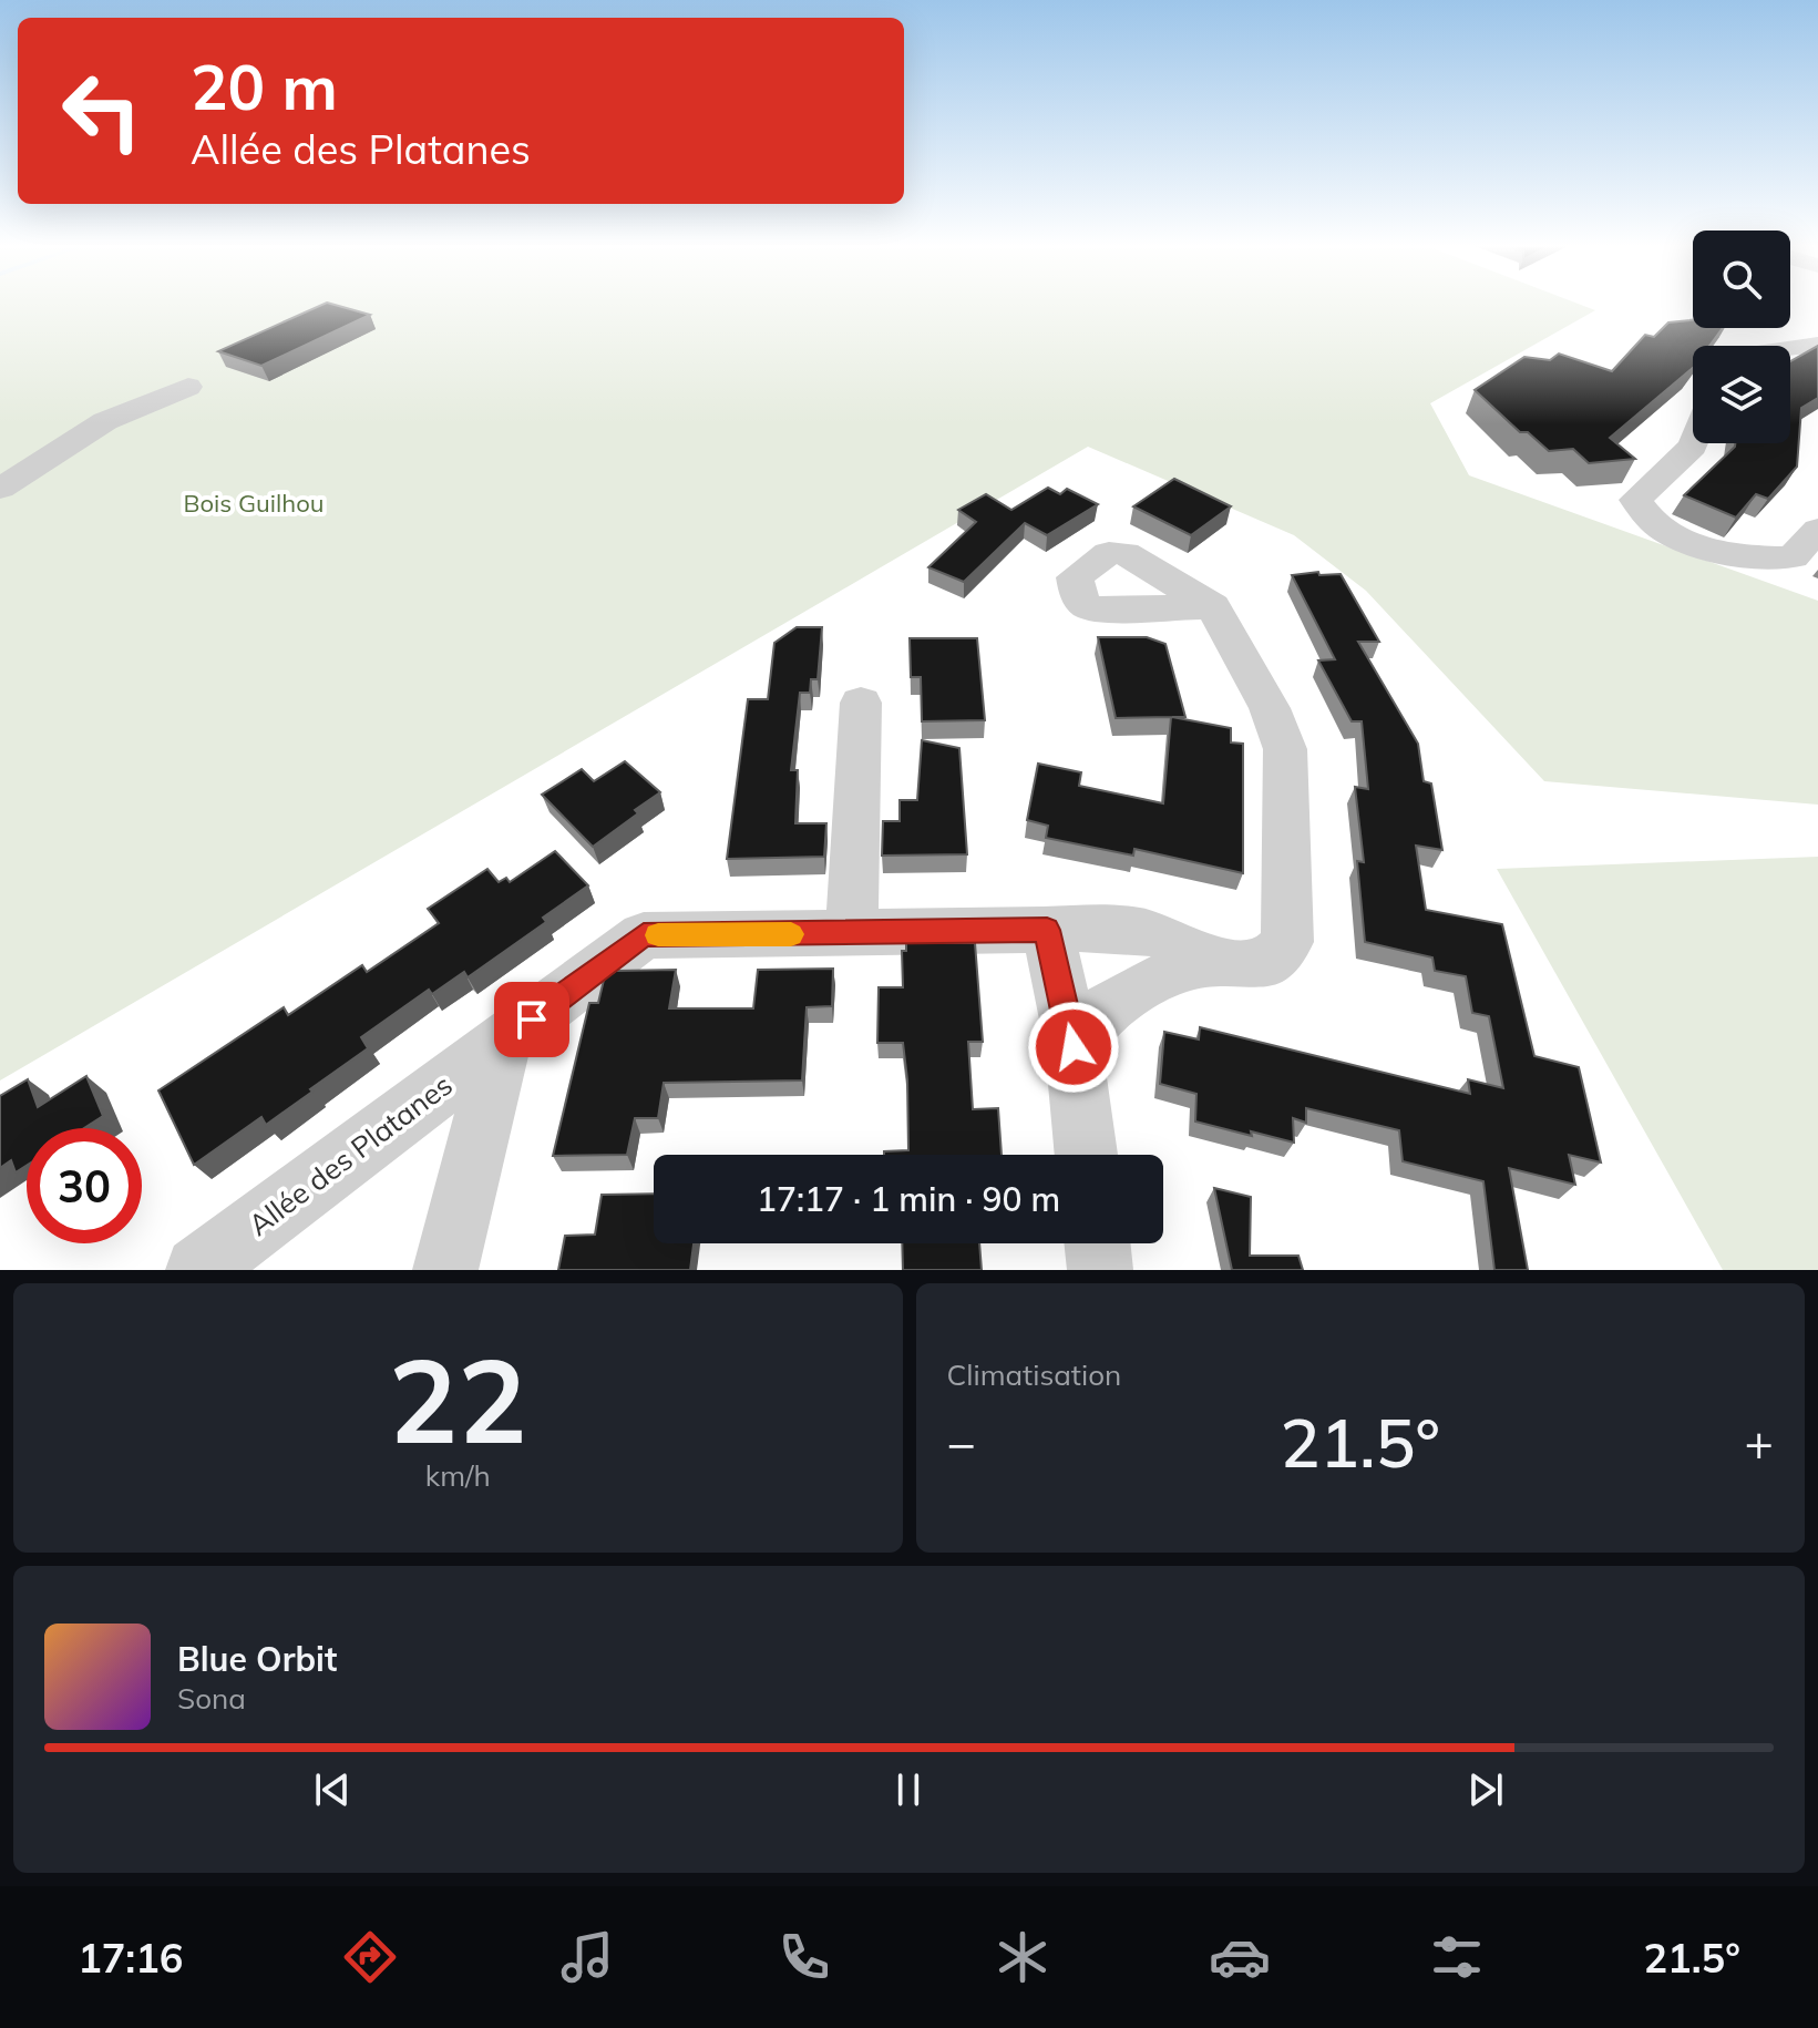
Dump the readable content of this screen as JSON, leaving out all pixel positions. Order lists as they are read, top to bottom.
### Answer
{
  "streets": {
    "street": ["Allée des Platanes"]
  },
  "parks": ["Bois Guilhou"],
  "page": {
    "turn": ["20 m", "Allée des Platanes"],
    "limit": "30",
    "trip": "17:17 · 1 min · 90 m",
    "tile": [
      ["22", "km/h"],
      "Climatisation"
    ],
    "heat": ["−", "21.5°", "+"],
    "song": ["Blue Orbit", "Sona"],
    "tabs": ["17:16", "21.5°"]
  }
}
